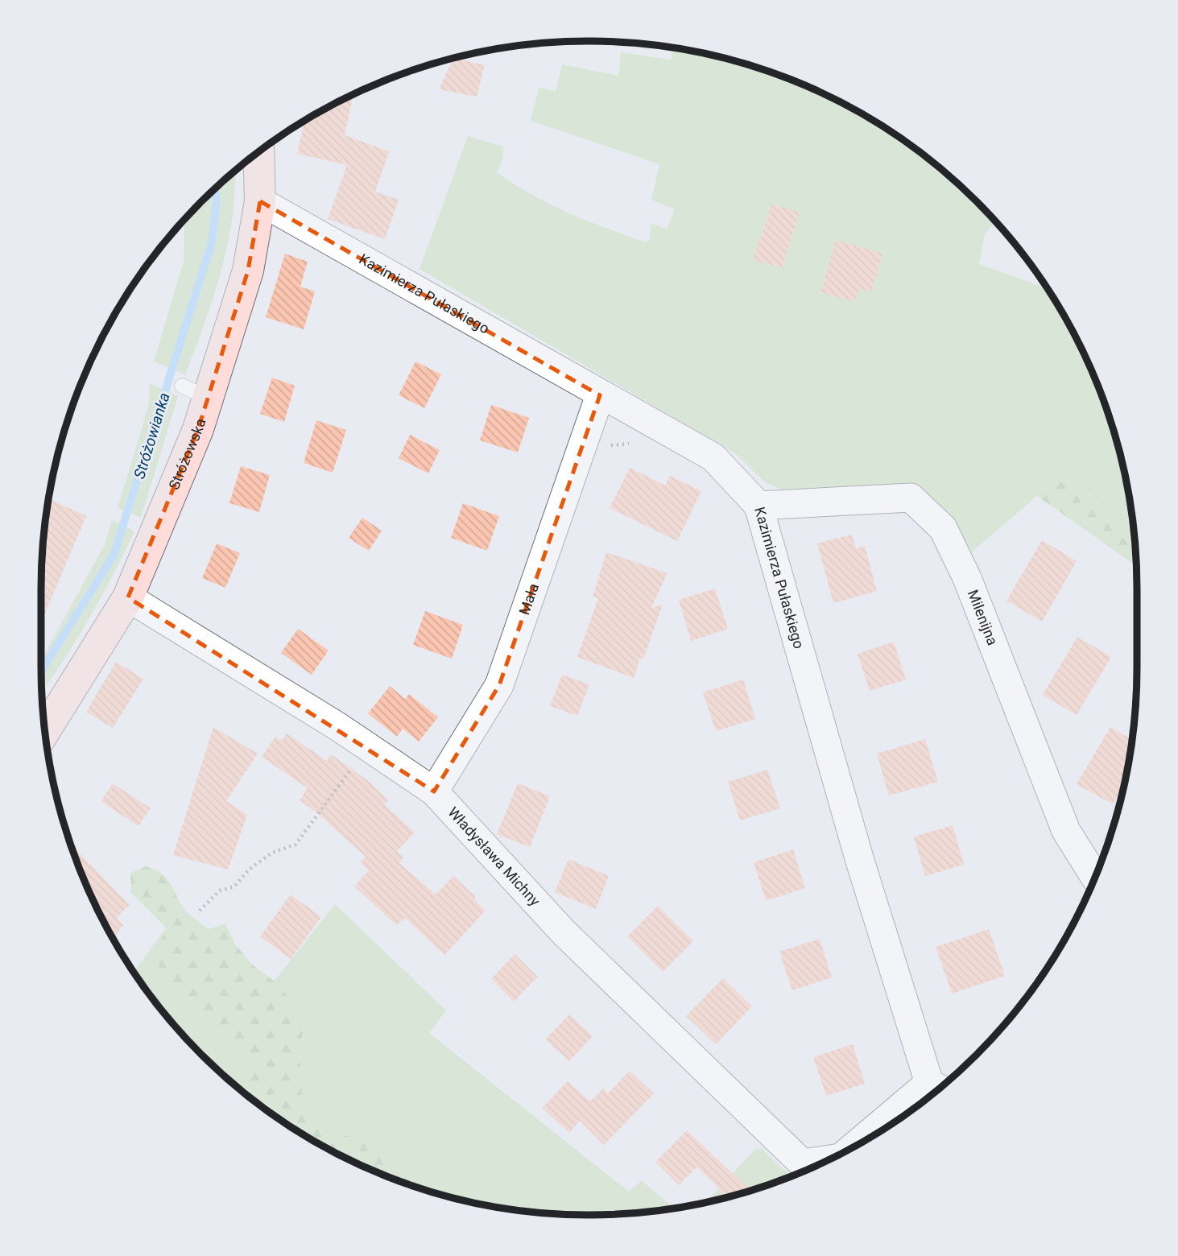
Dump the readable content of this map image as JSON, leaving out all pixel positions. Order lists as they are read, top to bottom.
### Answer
{
  "streets": {
    "main road": ["Stróżowska"],
    "street": [
      "Kazimierza Pułaskiego",
      "Mała",
      "Milenijna",
      "Władysława Michny"
    ]
  },
  "crossings": [
    ["Kazimierza Pułaskiego", "Stróżowska"],
    ["Kazimierza Pułaskiego", "Mała"],
    ["Kazimierza Pułaskiego", "Milenijna"],
    ["Stróżowska", "Władysława Michny"],
    ["Mała", "Władysława Michny"]
  ],
  "water": ["Stróżowianka"]
}
